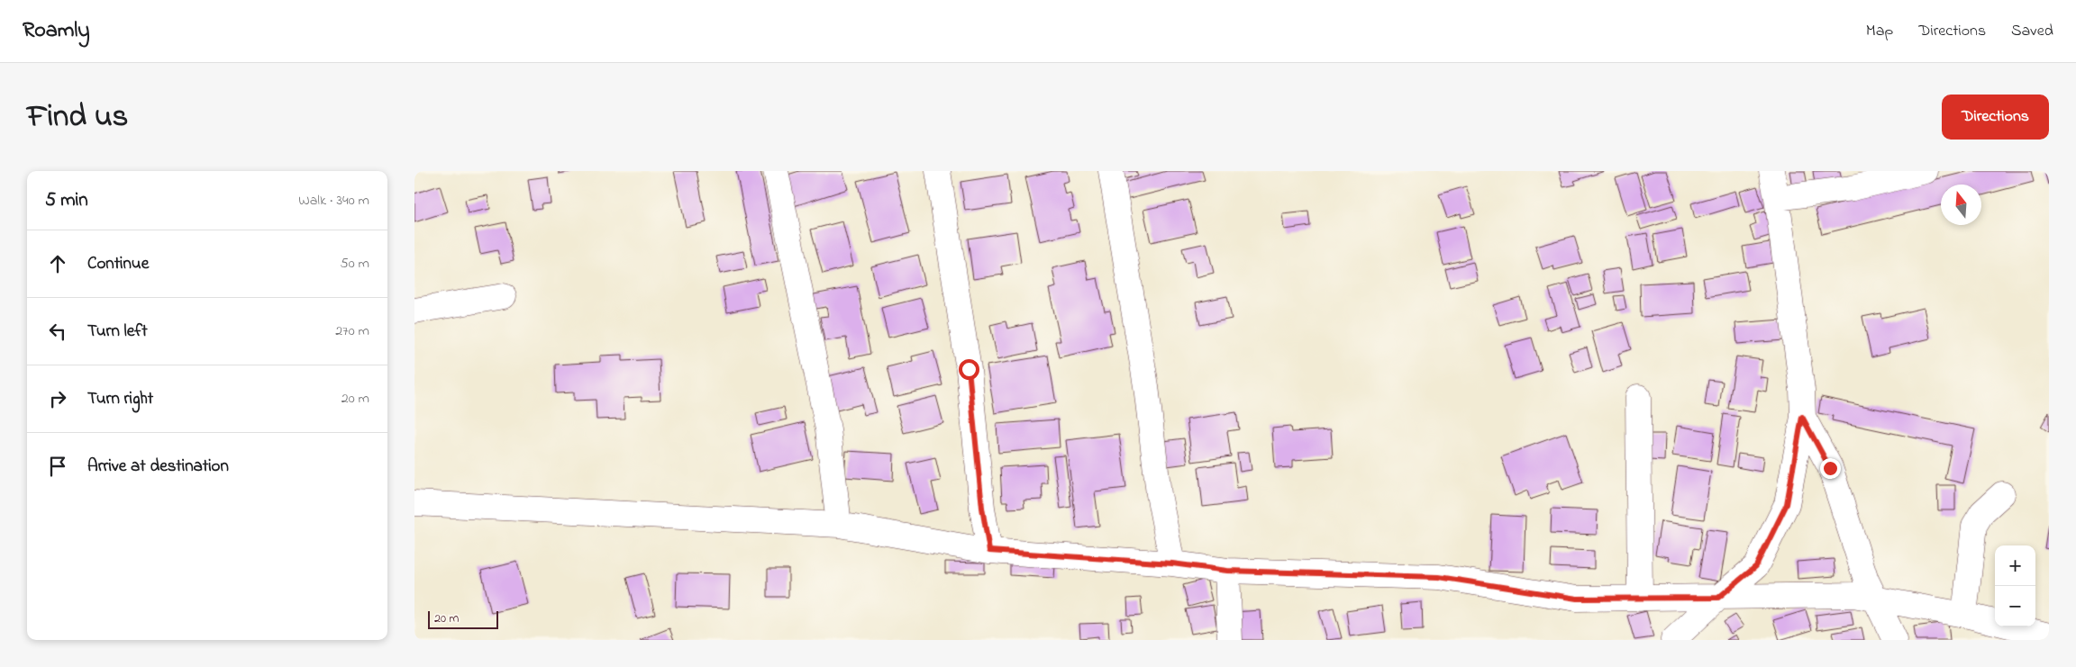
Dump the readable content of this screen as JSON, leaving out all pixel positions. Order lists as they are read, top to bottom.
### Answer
{
  "scale_bar": "20 m",
  "north": "top",
  "page": {
    "header": "Roamly",
    "nav": ["Map", "Directions", "Saved"],
    "title": "Find us",
    "buttons": "Directions",
    "heading": ["5 min", "Walk · 340 m"],
    "list": [
      ["Continue", "50 m"],
      ["Turn left", "270 m"],
      ["Turn right", "20 m"],
      "Arrive at destination"
    ],
    "map_buttons": ["+", "−"],
    "scale": "20 m"
  }
}
